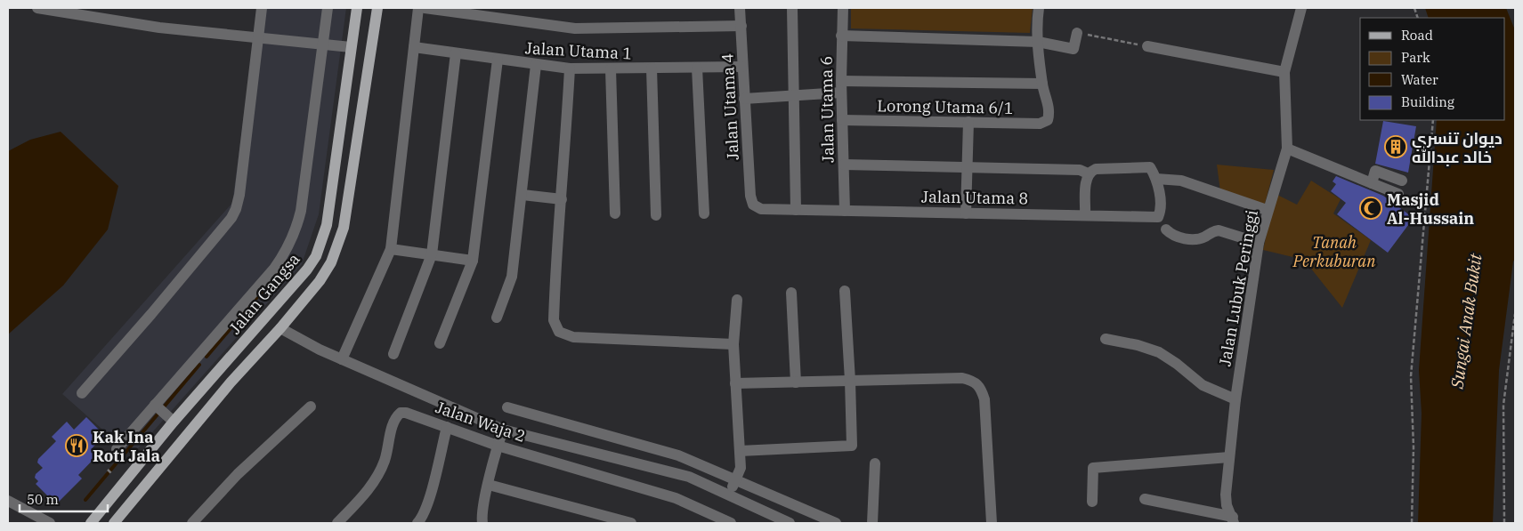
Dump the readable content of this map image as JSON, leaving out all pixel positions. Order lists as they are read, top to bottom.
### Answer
{
  "streets": {
    "main road": ["Jalan Gangsa"],
    "street": [
      "Jalan Utama 1",
      "Jalan Utama 4",
      "Lorong Utama 6/1",
      "Jalan Utama 6",
      "Jalan Utama 8",
      "Jalan Lubuk Peringgi",
      "Jalan Waja 2"
    ]
  },
  "crossings": [
    ["Jalan Utama 1", "Jalan Utama 4"],
    ["Jalan Utama 4", "Jalan Utama 8"],
    ["Lorong Utama 6/1", "Jalan Utama 6"],
    ["Jalan Utama 6", "Jalan Utama 8"]
  ],
  "water": ["Sungai Anak Bukit"],
  "parks": ["Tanah Perkuburan"],
  "places": {
    "building": ["دیوان تنسري خالد عبدالله"],
    "mosque": ["Masjid Al-Hussain"],
    "restaurant": ["Kak Ina Roti Jala"]
  },
  "legend": [
    "Road",
    "Park",
    "Water",
    "Building"
  ],
  "scale_bar": "50 m"
}
